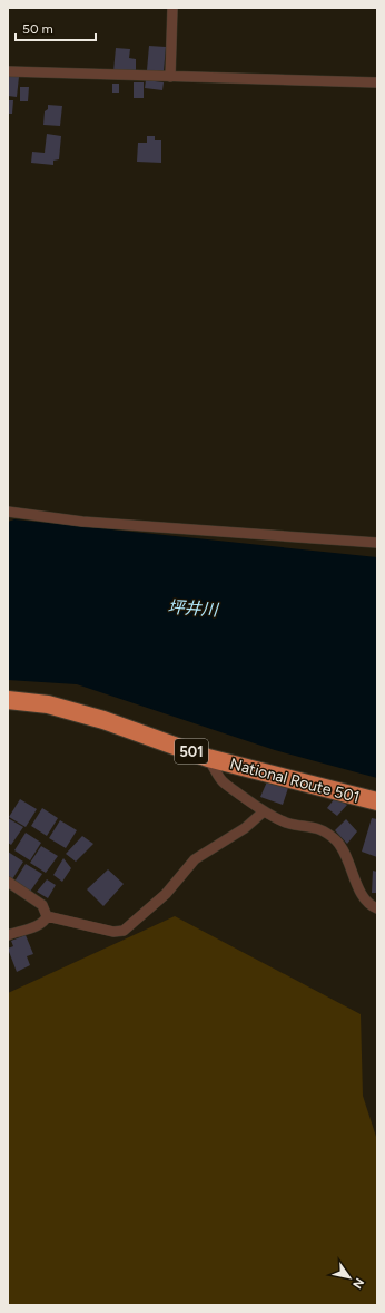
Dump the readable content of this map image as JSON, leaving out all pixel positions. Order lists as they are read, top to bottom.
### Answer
{
  "streets": {
    "highway": ["501", "National Route 501"]
  },
  "water": ["坪井川"],
  "scale_bar": "50 m",
  "north": "bottom right"
}
